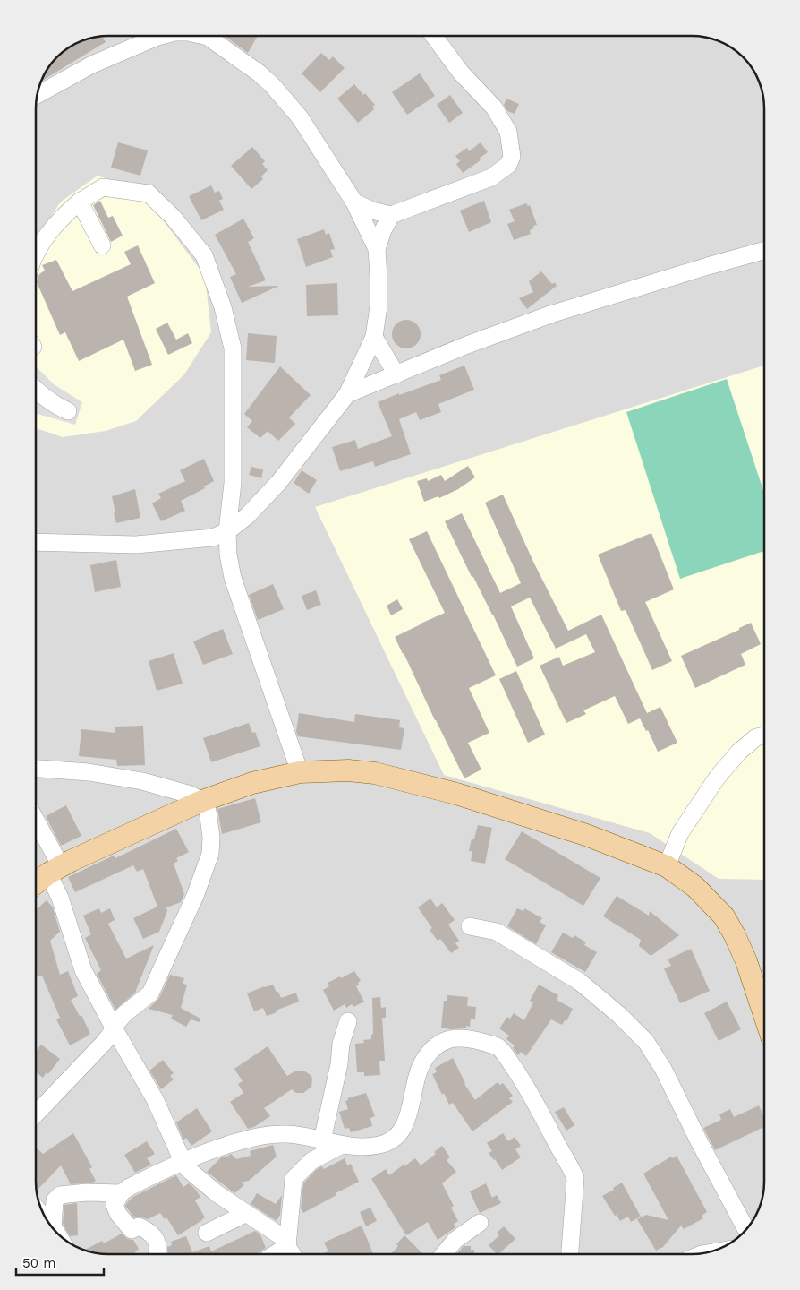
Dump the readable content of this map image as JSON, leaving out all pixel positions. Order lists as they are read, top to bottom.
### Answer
{
  "scale_bar": "50 m"
}
